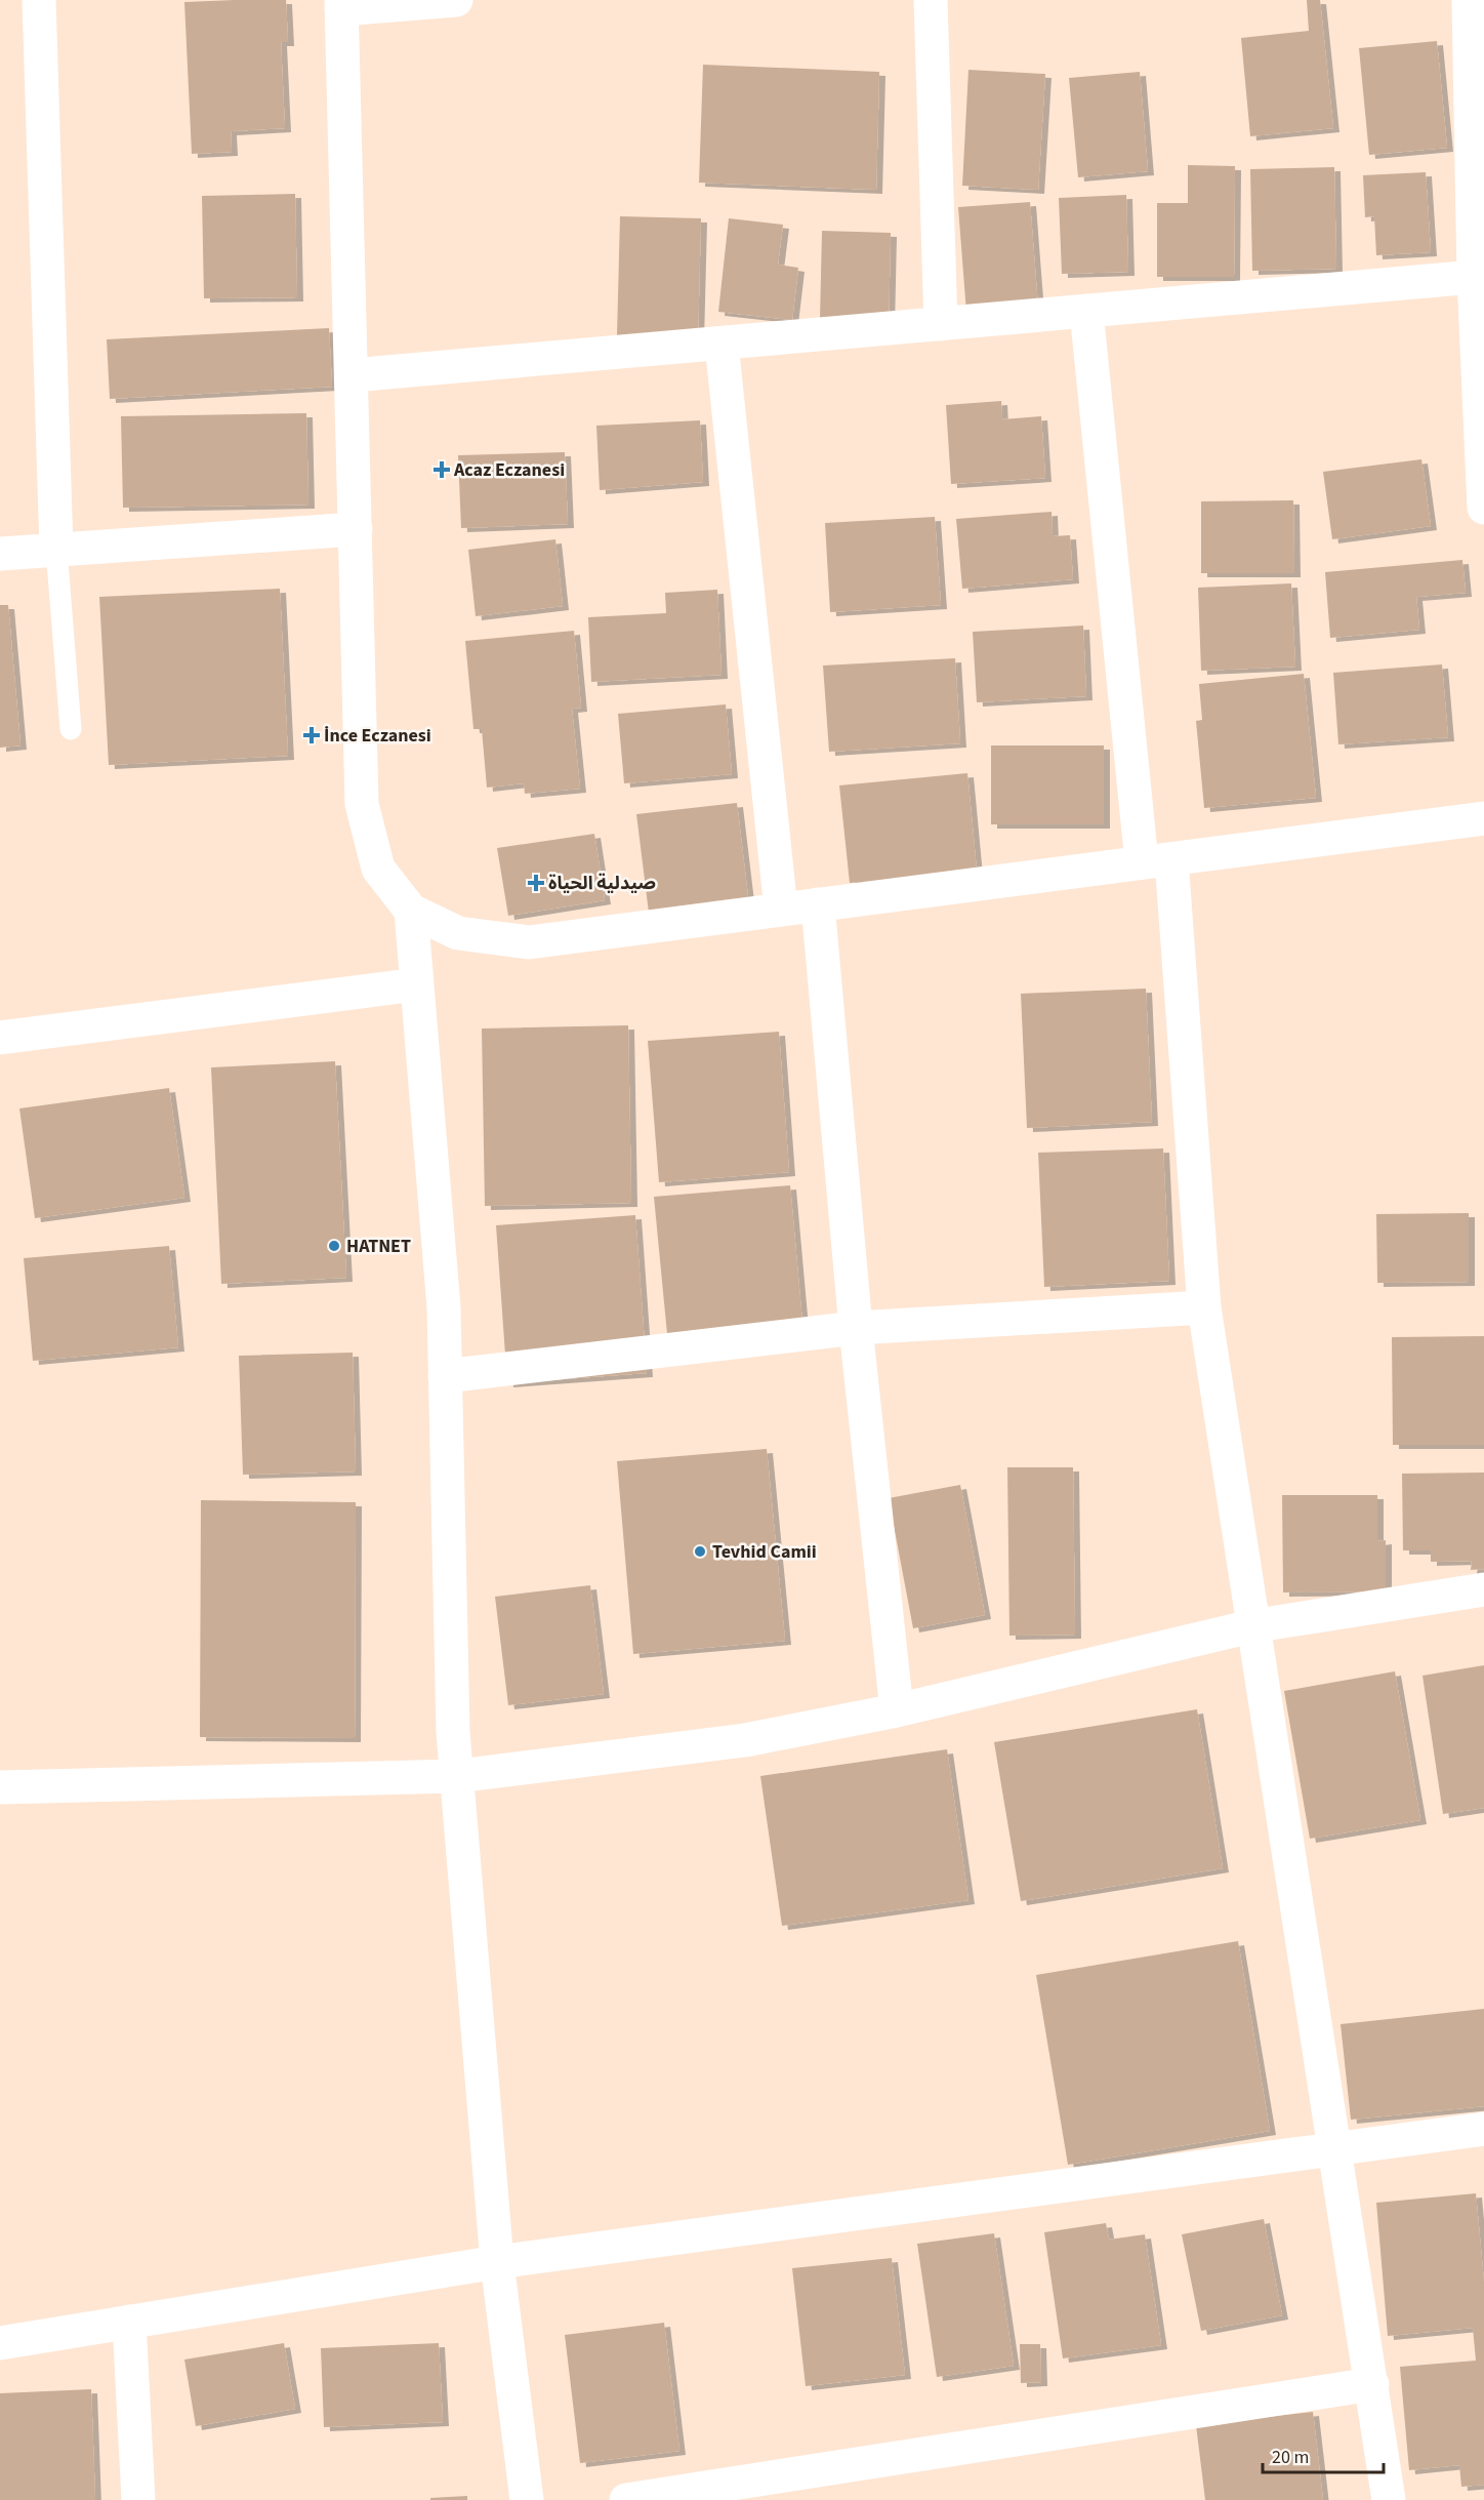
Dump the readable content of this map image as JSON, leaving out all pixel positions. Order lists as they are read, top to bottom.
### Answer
{
  "places": {
    "health": ["Acaz Eczanesi", "İnce Eczanesi", "صيدلية الحياة"],
    "other": ["HATNET", "Tevhid Camii"]
  },
  "scale_bar": "20 m"
}
